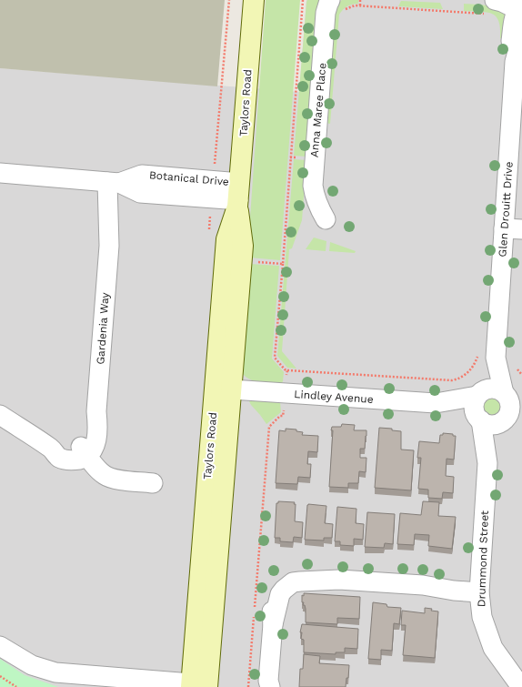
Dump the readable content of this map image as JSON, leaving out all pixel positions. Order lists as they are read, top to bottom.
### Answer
{
  "streets": {
    "street": [
      "Taylors Road",
      "Anna Maree Place",
      "Botanical Drive",
      "Glen Drouitt Drive",
      "Gardenia Way",
      "Lindley Avenue",
      "Drummond Street"
    ]
  },
  "crossings": [
    ["Taylors Road", "Botanical Drive"],
    ["Taylors Road", "Lindley Avenue"],
    ["Botanical Drive", "Gardenia Way"],
    ["Glen Drouitt Drive", "Lindley Avenue"],
    ["Glen Drouitt Drive", "Drummond Street"],
    ["Lindley Avenue", "Drummond Street"]
  ]
}
